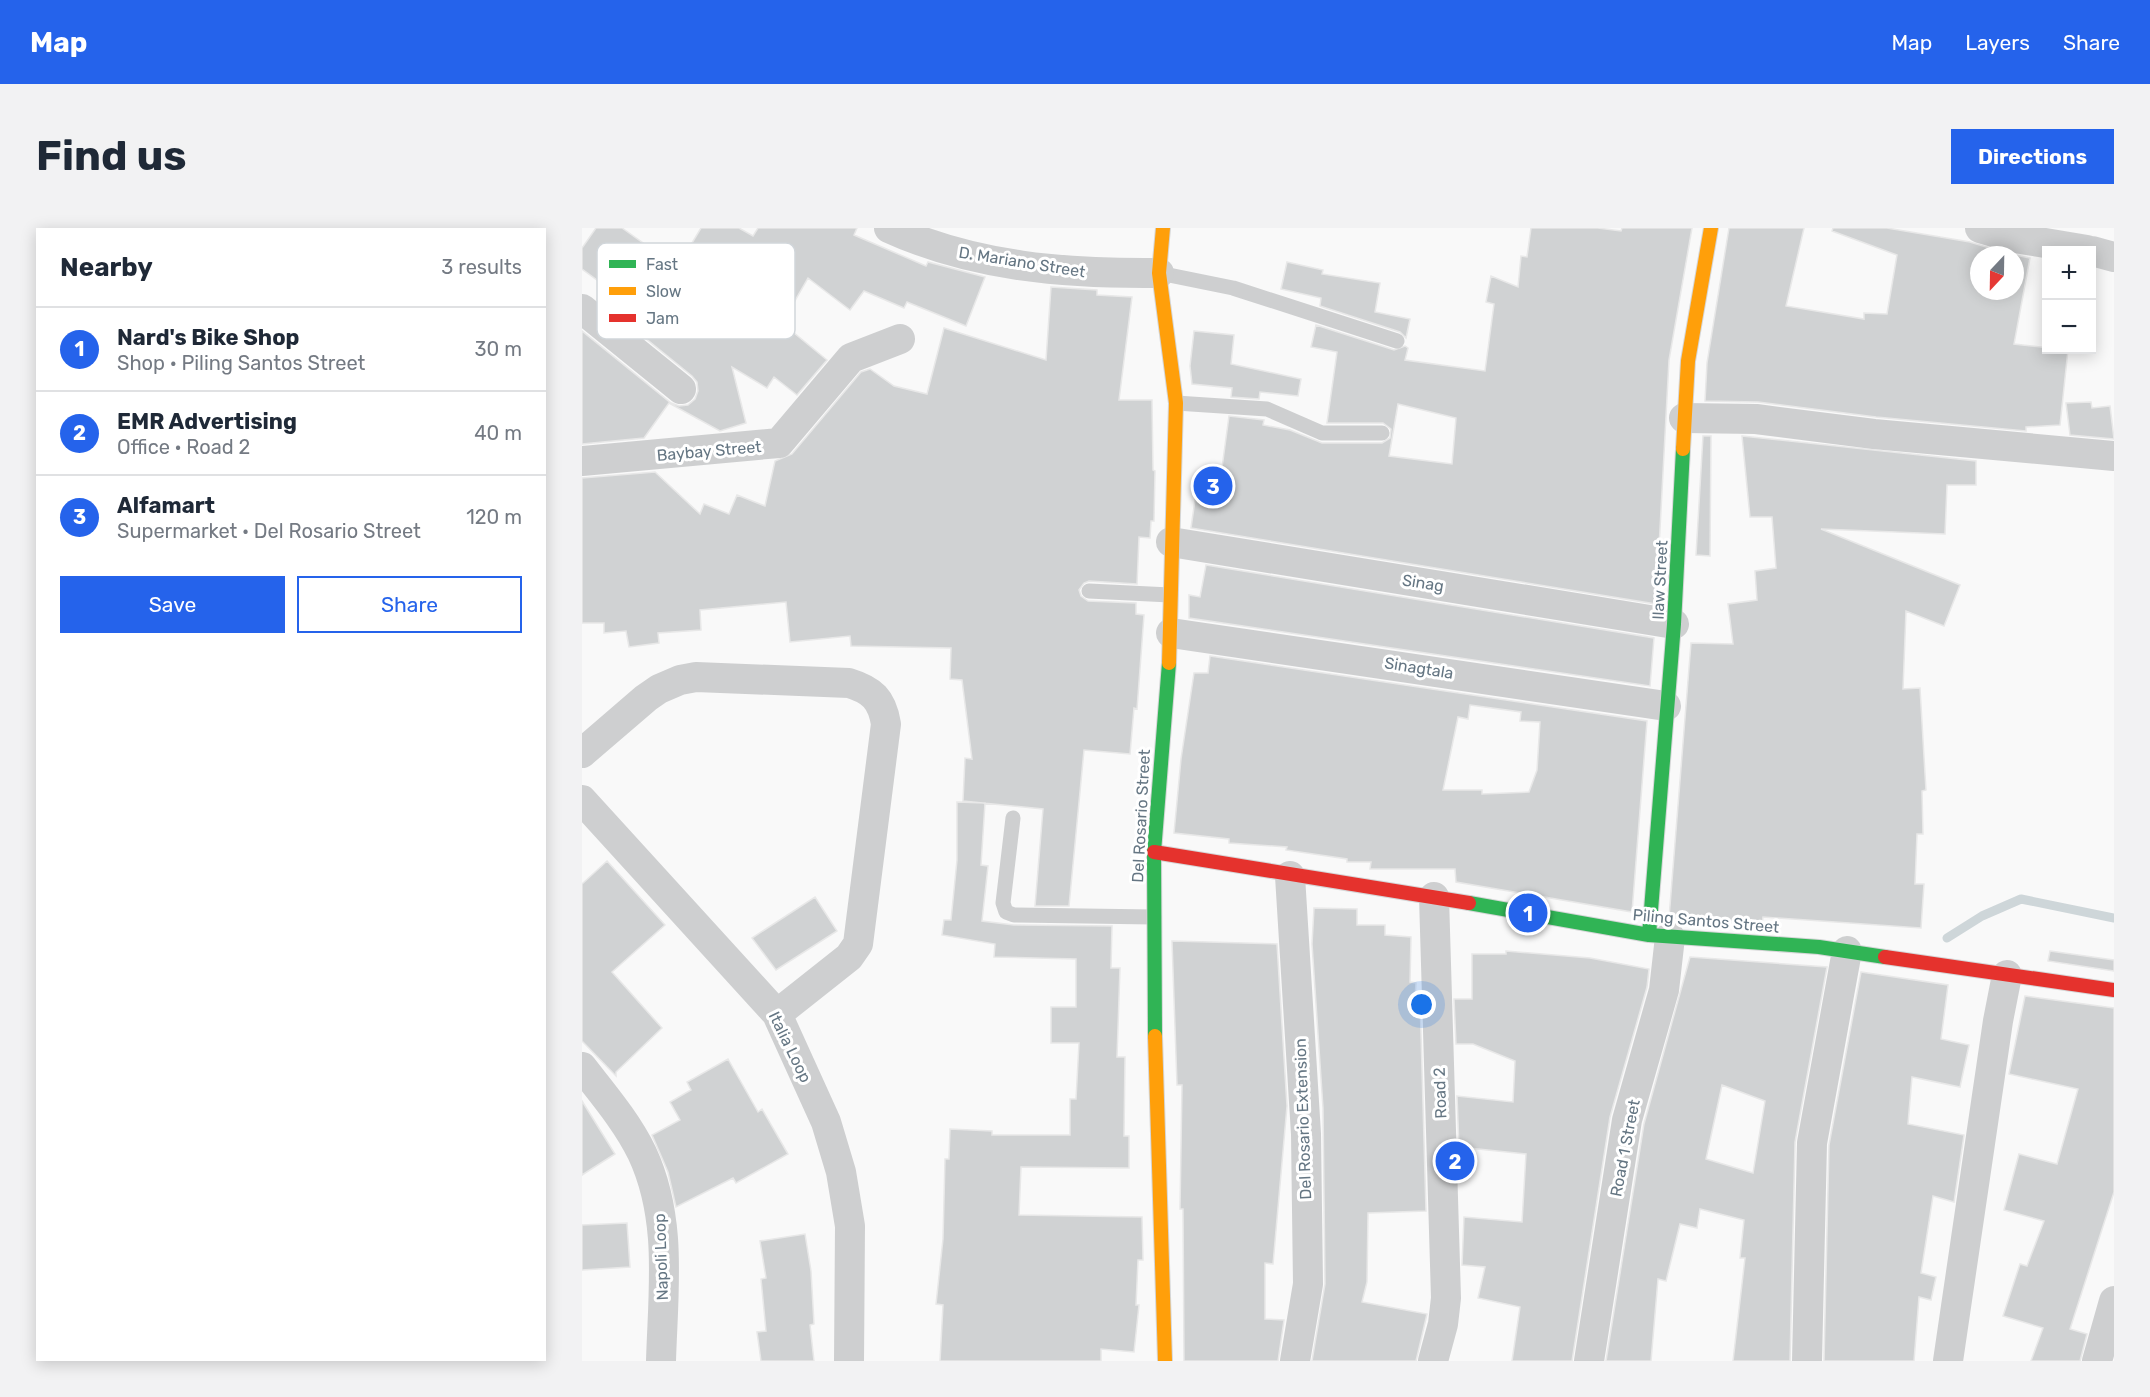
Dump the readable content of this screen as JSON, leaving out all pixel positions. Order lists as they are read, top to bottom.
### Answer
{
  "streets": {
    "street": [
      "D. Mariano Street",
      "Baybay Street",
      "Ilaw Street",
      "Sinag",
      "Sinagtala",
      "Del Rosario Street",
      "Piling Santos Street",
      "Italia Loop",
      "Road 2",
      "Del Rosario Extension",
      "Road 1 Street",
      "Napoli Loop"
    ]
  },
  "crossings": [
    ["D. Mariano Street", "Del Rosario Street"],
    ["Ilaw Street", "Sinag"],
    ["Ilaw Street", "Sinagtala"],
    ["Ilaw Street", "Piling Santos Street"],
    ["Ilaw Street", "Road 1 Street"],
    ["Sinag", "Del Rosario Street"],
    ["Sinagtala", "Del Rosario Street"],
    ["Del Rosario Street", "Piling Santos Street"],
    ["Piling Santos Street", "Road 2"],
    ["Piling Santos Street", "Del Rosario Extension"],
    ["Piling Santos Street", "Road 1 Street"]
  ],
  "legend": ["Fast", "Slow", "Jam"],
  "north": "bottom",
  "page": {
    "header": "Map",
    "nav": ["Map", "Layers", "Share"],
    "buttons": [
      "Directions",
      ["Save", "Share"]
    ],
    "title": "Find us",
    "heading": ["Nearby", "3 results"],
    "map_buttons": ["+", "−"],
    "list": [
      {
        "mark": "1",
        "name": "Nard's Bike Shop",
        "note": "Shop · Piling Santos Street",
        "value": "30 m"
      },
      {
        "mark": "2",
        "name": "EMR Advertising",
        "note": "Office · Road 2",
        "value": "40 m"
      },
      {
        "mark": "3",
        "name": "Alfamart",
        "note": "Supermarket · Del Rosario Street",
        "value": "120 m"
      }
    ],
    "pins": ["3", "1", "2"]
  }
}
